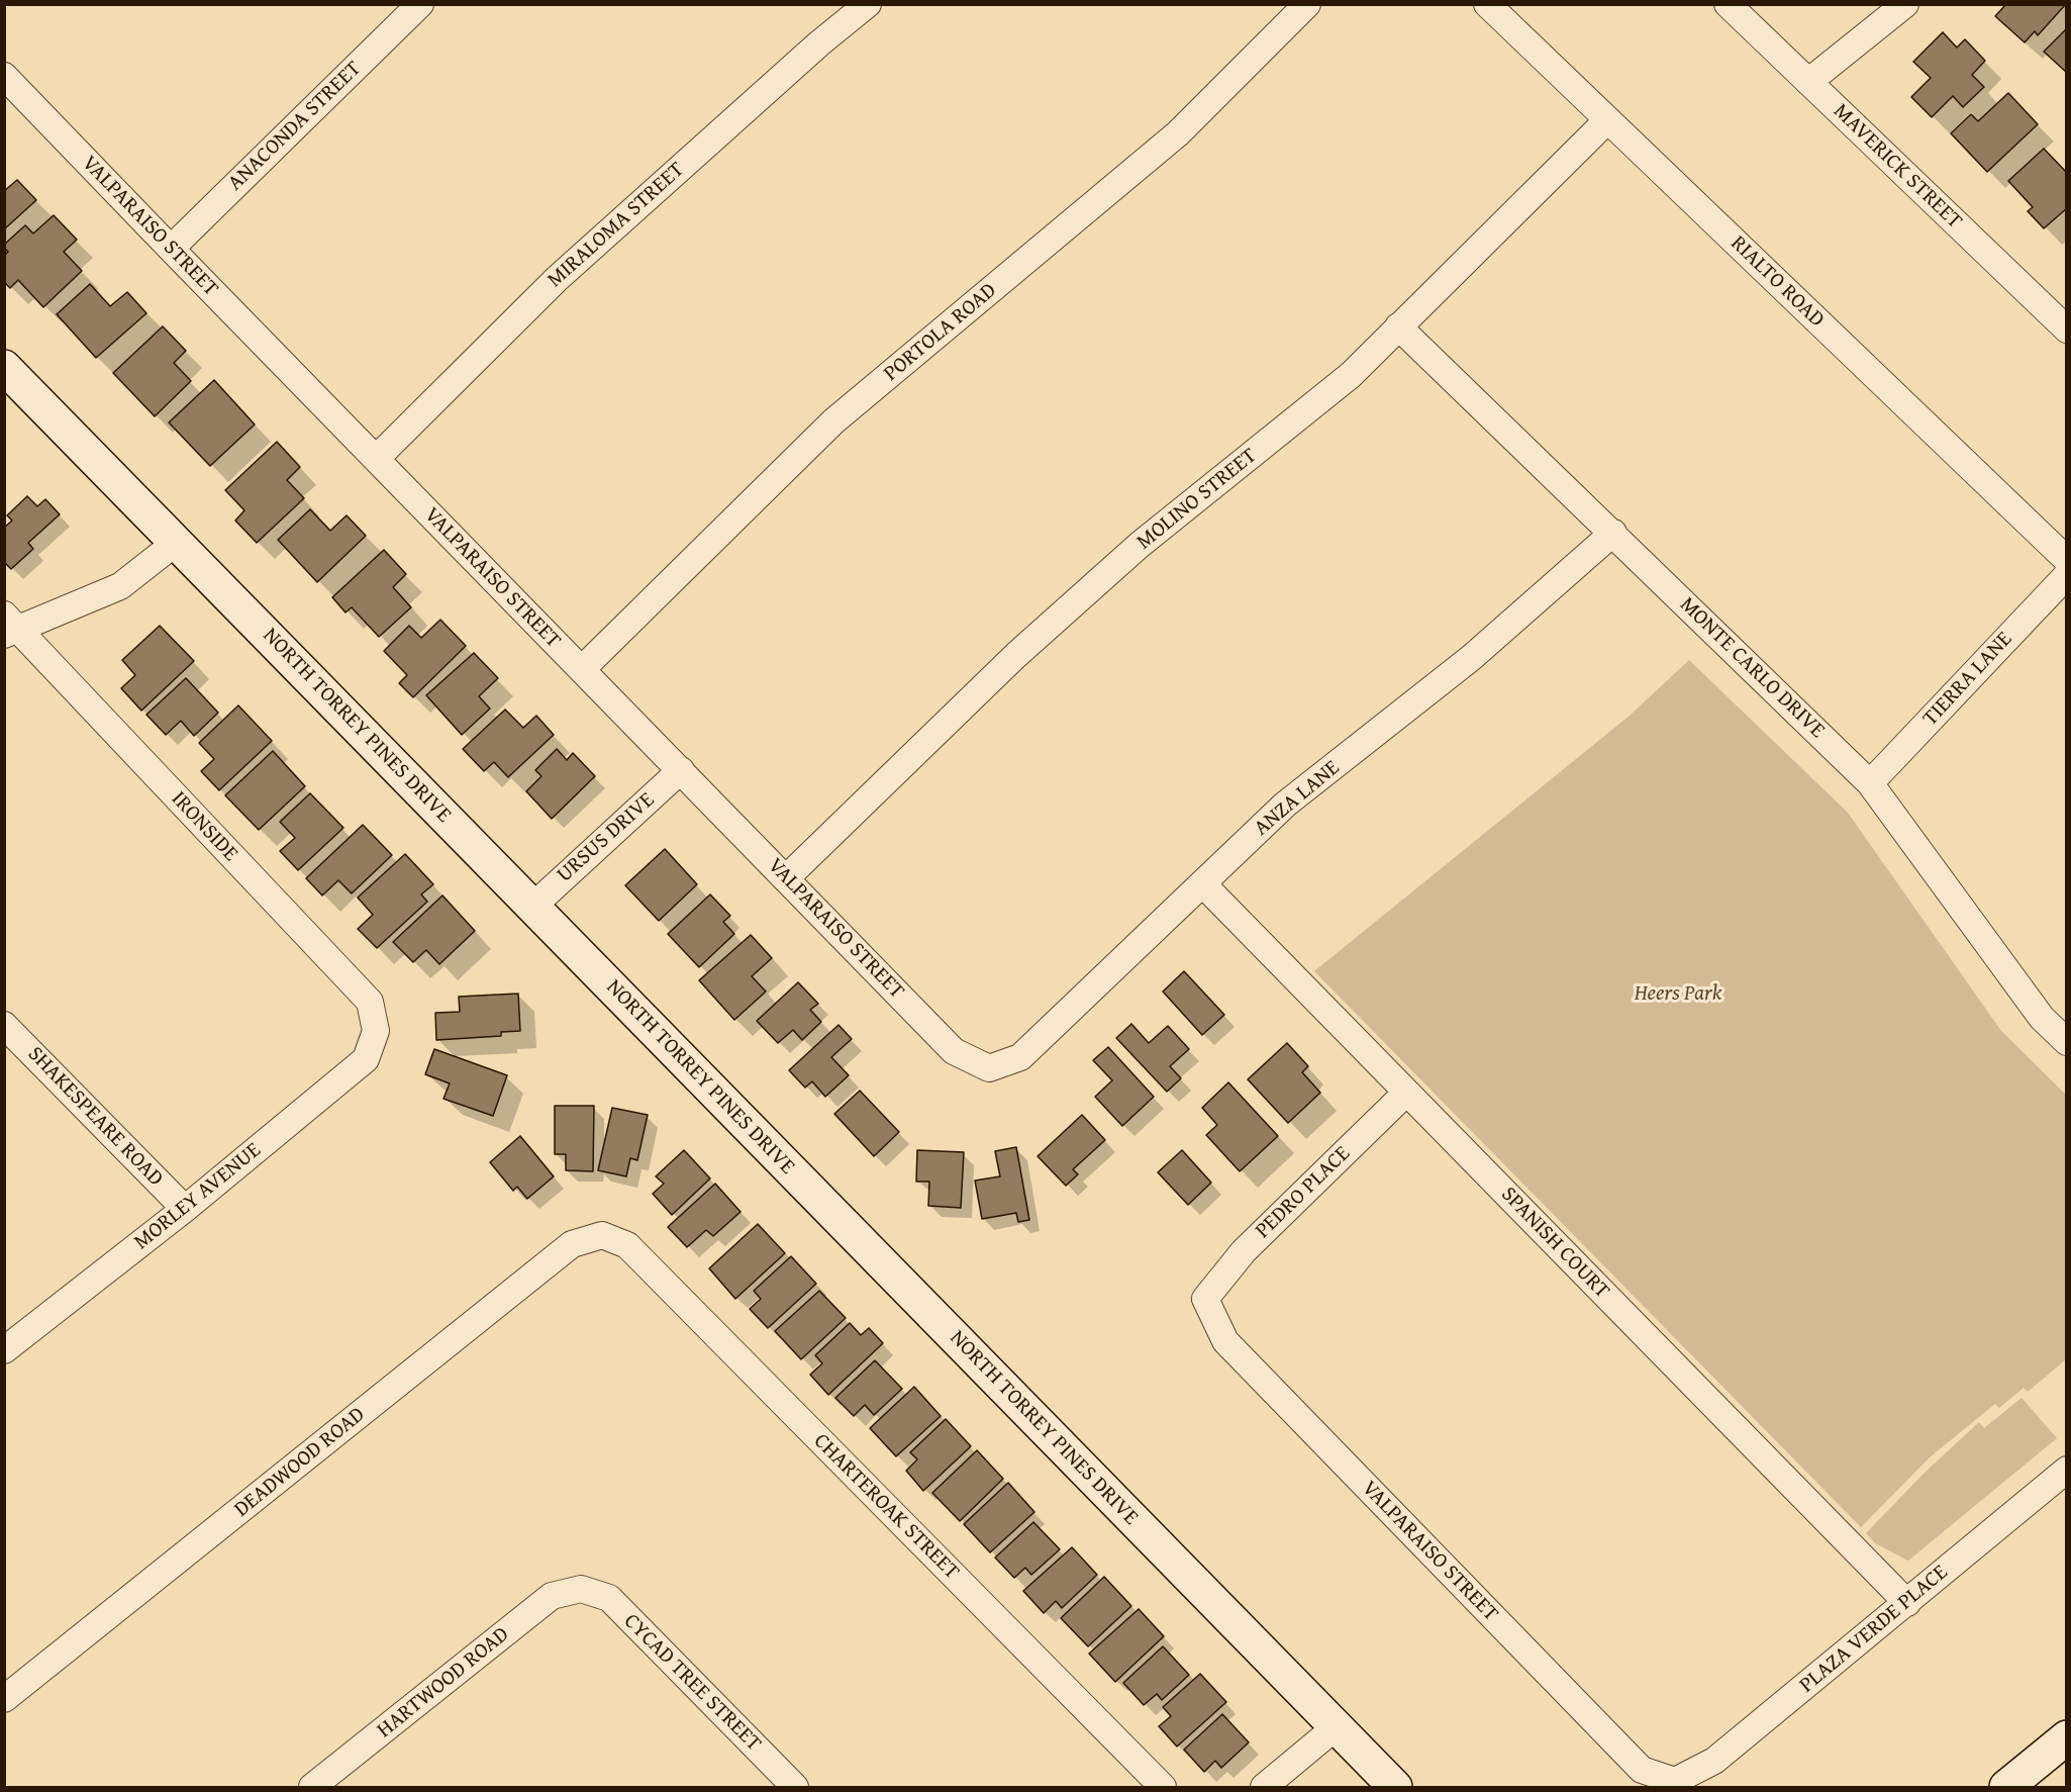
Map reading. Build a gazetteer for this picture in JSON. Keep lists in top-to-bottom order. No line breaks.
{"streets":{"main road":["NORTH TORREY PINES DRIVE"],"street":["ANACONDA STREET","MAVERICK STREET","MIRALOMA STREET","VALPARAISO STREET","RIALTO ROAD","PORTOLA ROAD","MOLINO STREET","MONTE CARLO DRIVE","TIERRA LANE","ANZA LANE","IRONSIDE","URSUS DRIVE","SHAKESPEARE ROAD","PEDRO PLACE","MORLEY AVENUE","SPANISH COURT","DEADWOOD ROAD","CHARTEROAK STREET","PLAZA VERDE PLACE","HARTWOOD ROAD","CYCAD TREE STREET"]},"crossings":[["ANACONDA STREET","VALPARAISO STREET"],["MIRALOMA STREET","VALPARAISO STREET"],["VALPARAISO STREET","PORTOLA ROAD"],["VALPARAISO STREET","MOLINO STREET"],["VALPARAISO STREET","ANZA LANE"],["VALPARAISO STREET","URSUS DRIVE"],["VALPARAISO STREET","PEDRO PLACE"],["VALPARAISO STREET","PLAZA VERDE PLACE"],["RIALTO ROAD","MOLINO STREET"],["MOLINO STREET","MONTE CARLO DRIVE"],["MONTE CARLO DRIVE","TIERRA LANE"],["MONTE CARLO DRIVE","ANZA LANE"],["NORTH TORREY PINES DRIVE","URSUS DRIVE"],["ANZA LANE","SPANISH COURT"],["IRONSIDE","MORLEY AVENUE"],["SHAKESPEARE ROAD","MORLEY AVENUE"],["PEDRO PLACE","SPANISH COURT"],["SPANISH COURT","PLAZA VERDE PLACE"],["DEADWOOD ROAD","CHARTEROAK STREET"],["HARTWOOD ROAD","CYCAD TREE STREET"]],"parks":["Heers Park"]}
